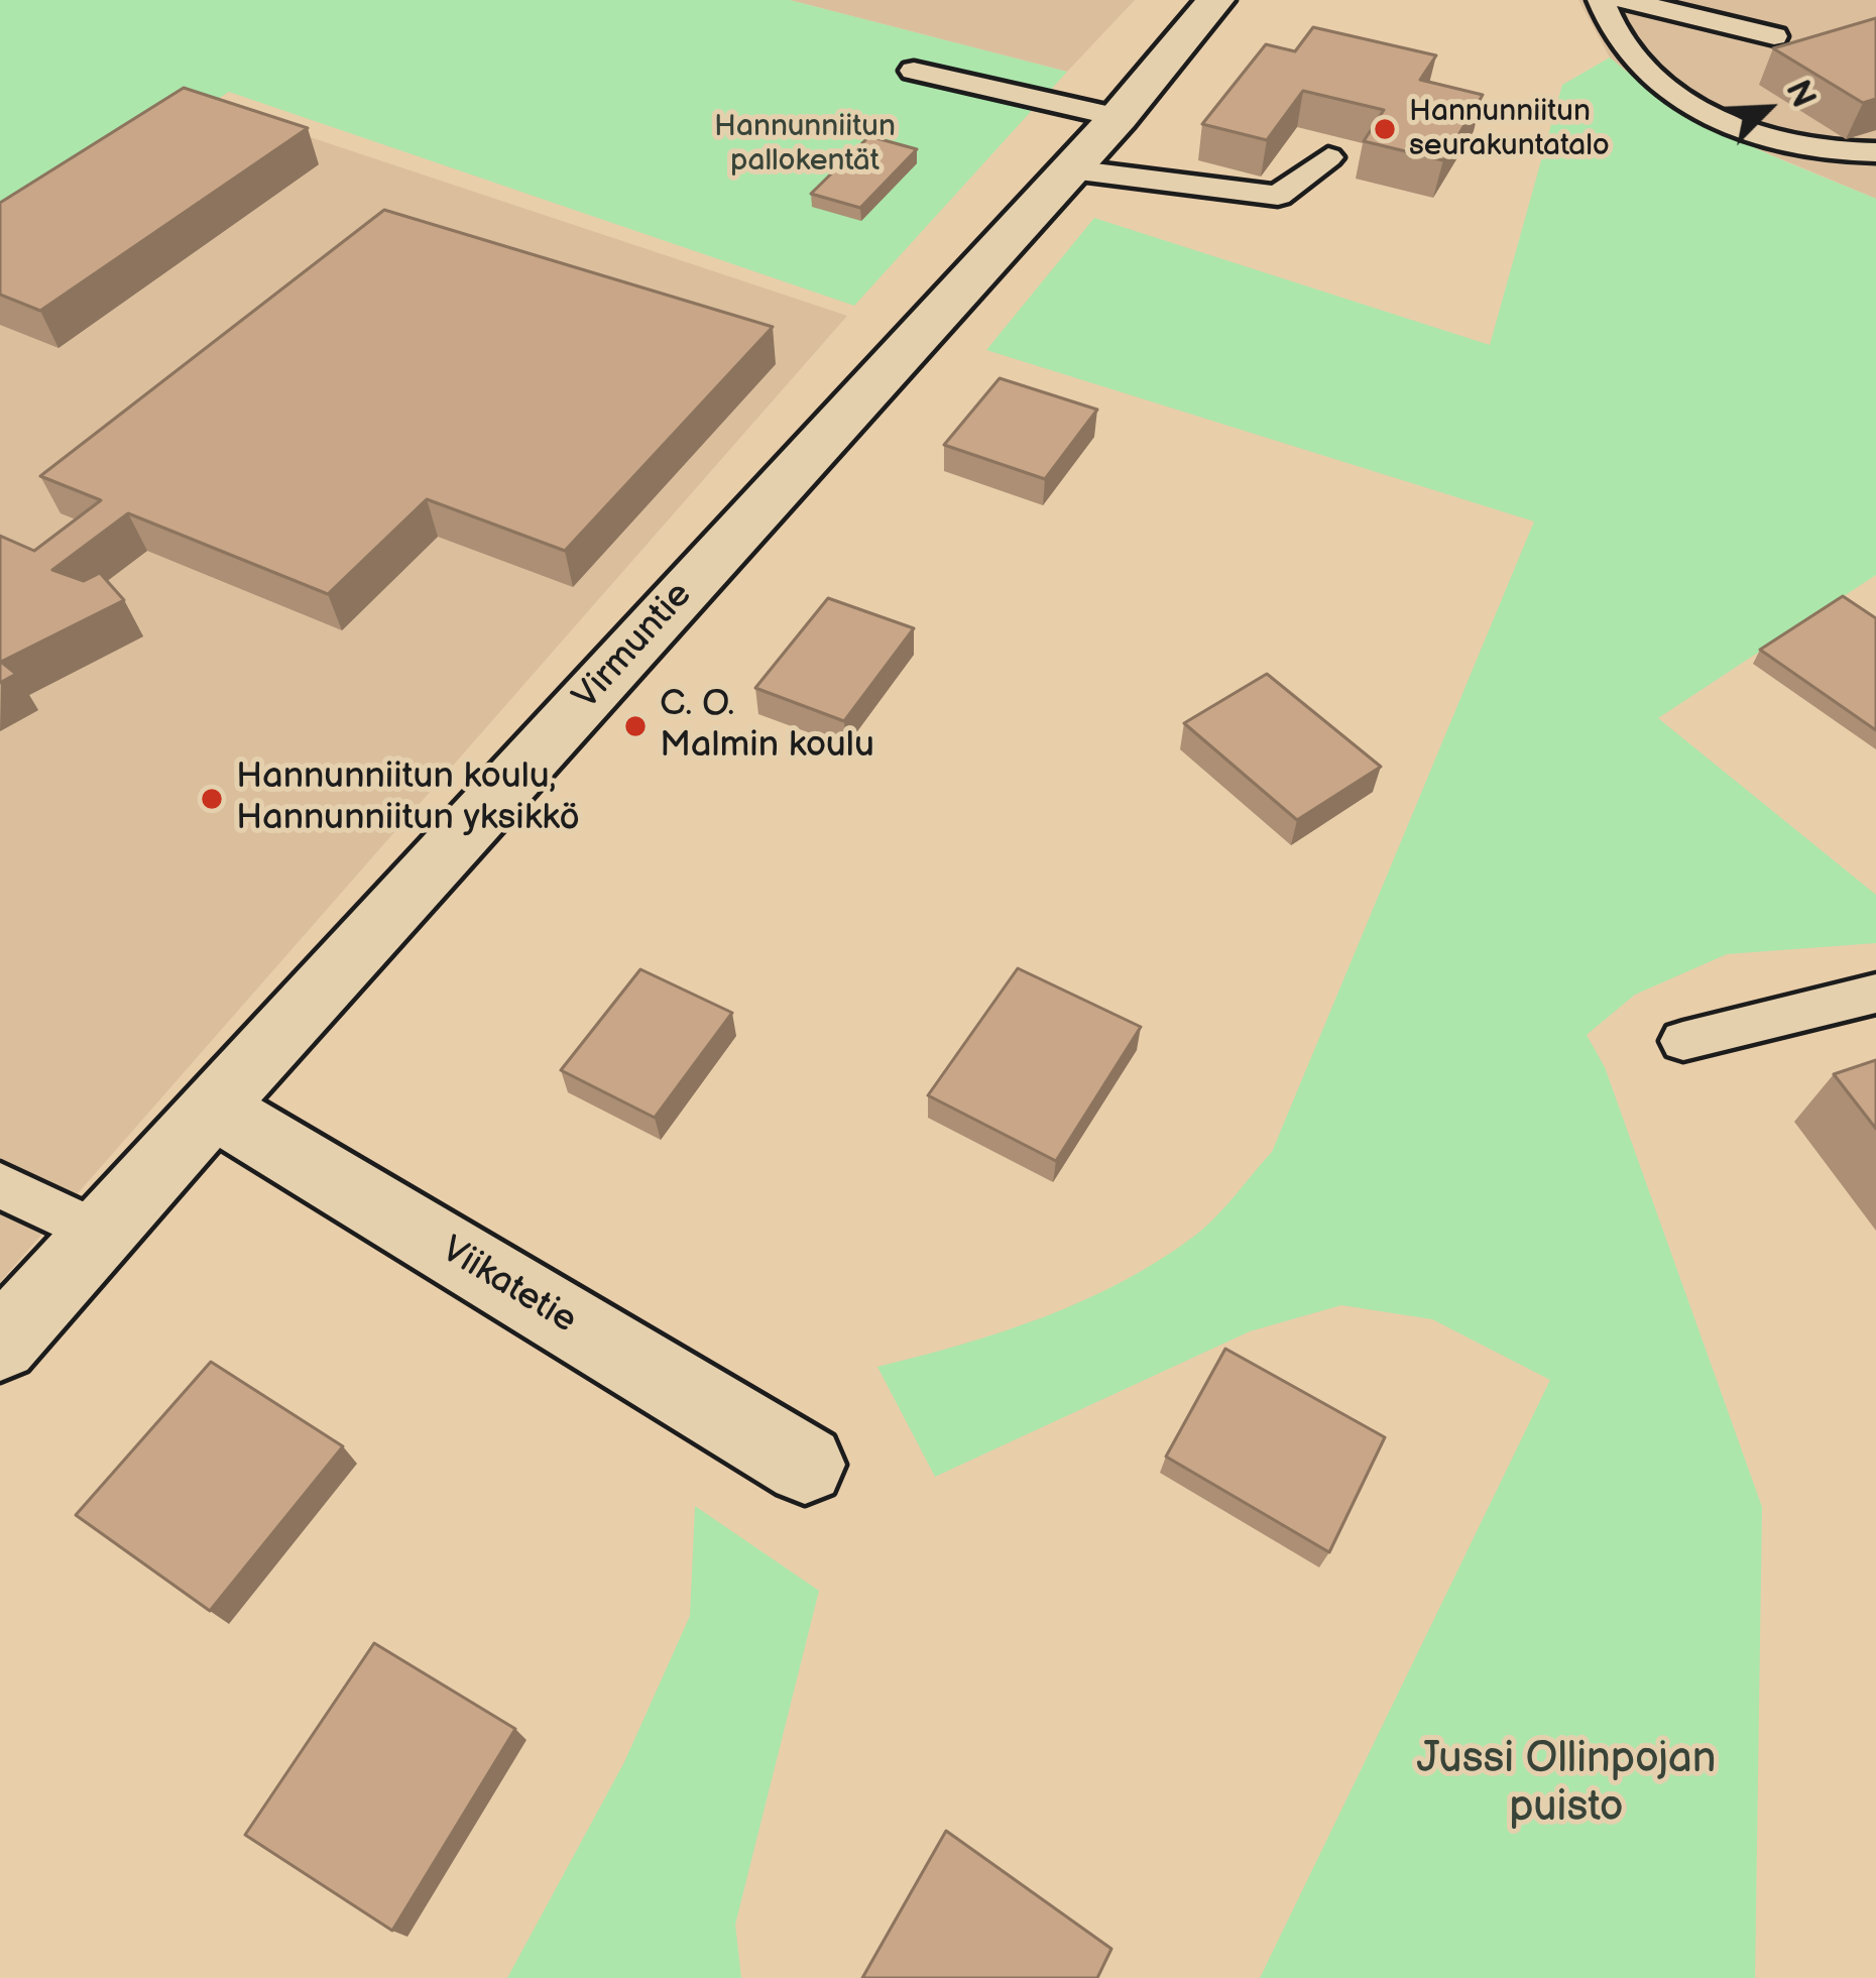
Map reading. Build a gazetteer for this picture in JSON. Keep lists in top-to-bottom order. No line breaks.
{"streets":{"street":["Virmuntie","Viikatetie"]},"crossings":[["Virmuntie","Viikatetie"]],"parks":["Hannunniitun pallokentät","Jussi Ollinpojan puisto"],"places":["Hannunniitun seurakuntatalo","C. O. Malmin koulu","Hannunniitun koulu, Hannunniitun yksikkö"],"north":"top right"}
